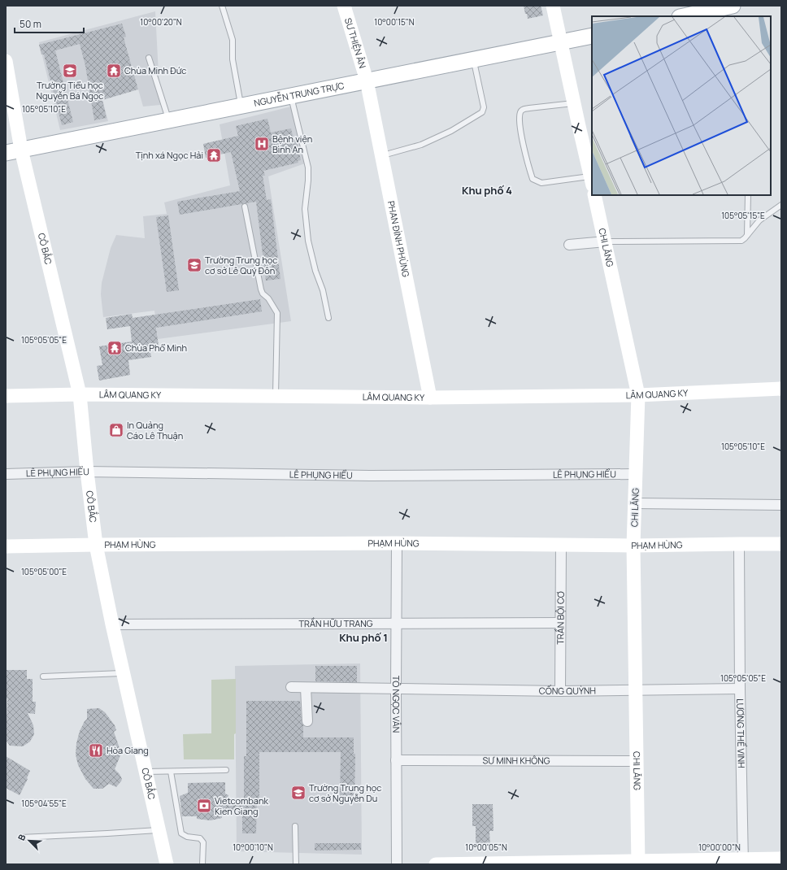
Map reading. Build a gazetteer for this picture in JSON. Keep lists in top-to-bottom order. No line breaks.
{"streets":{"main road":["NGUYỄN TRUNG TRỰC"],"street":["SƯ THIỆN ÂN","PHAN ĐÌNH PHÙNG","CHI LĂNG","CÔ BẮC","LÂM QUANG KY","LÊ PHỤNG HIỂU","PHẠM HÙNG","TRẦN BỘI CƠ","TRẦN HỮU TRANG","CỐNG QUỲNH","TÔ NGỌC VÂN","LƯƠNG THẾ VINH","SƯ MINH KHÔNG"]},"crossings":[["SƯ THIỆN ÂN","NGUYỄN TRUNG TRỰC"],["SƯ THIỆN ÂN","PHAN ĐÌNH PHÙNG"],["NGUYỄN TRUNG TRỰC","PHAN ĐÌNH PHÙNG"],["NGUYỄN TRUNG TRỰC","CÔ BẮC"],["PHAN ĐÌNH PHÙNG","LÂM QUANG KY"],["CHI LĂNG","LÂM QUANG KY"],["CHI LĂNG","LÊ PHỤNG HIỂU"],["CHI LĂNG","PHẠM HÙNG"],["CHI LĂNG","CỐNG QUỲNH"],["CHI LĂNG","SƯ MINH KHÔNG"],["CÔ BẮC","LÂM QUANG KY"],["CÔ BẮC","LÊ PHỤNG HIỂU"],["CÔ BẮC","PHẠM HÙNG"],["CÔ BẮC","TRẦN HỮU TRANG"],["PHẠM HÙNG","TRẦN BỘI CƠ"],["PHẠM HÙNG","TÔ NGỌC VÂN"],["PHẠM HÙNG","LƯƠNG THẾ VINH"],["TRẦN BỘI CƠ","TRẦN HỮU TRANG"],["TRẦN BỘI CƠ","CỐNG QUỲNH"],["TRẦN HỮU TRANG","TÔ NGỌC VÂN"],["CỐNG QUỲNH","TÔ NGỌC VÂN"],["CỐNG QUỲNH","LƯƠNG THẾ VINH"],["TÔ NGỌC VÂN","SƯ MINH KHÔNG"]],"districts":["Khu phố 4","Khu phố 1"],"places":{"school or university":["Trường Tiểu học Nguyễn Bá Ngọc","Trường Trung học cơ sở Lê Quý Đôn","Trường Trung học cơ sở Nguyễn Du"],"temple":["Chùa Minh Đức","Tịnh xá Ngọc Hải","Chùa Phổ Minh"],"hospital":["Bệnh viện Bình An"],"shop":["In Quảng Cáo Lê Thuận"],"restaurant":["Hòa Giang"],"bank":["Vietcombank Kien Giang"]},"scale_bar":"50 m","north":"top left","coordinates":["10°00'20\"N","10°00'15\"N","105°05'10\"E","105°05'15\"E","105°05'05\"E","105°05'00\"E","105°04'55\"E","10°00'10\"N","10°00'05\"N","10°00'00\"N"]}
